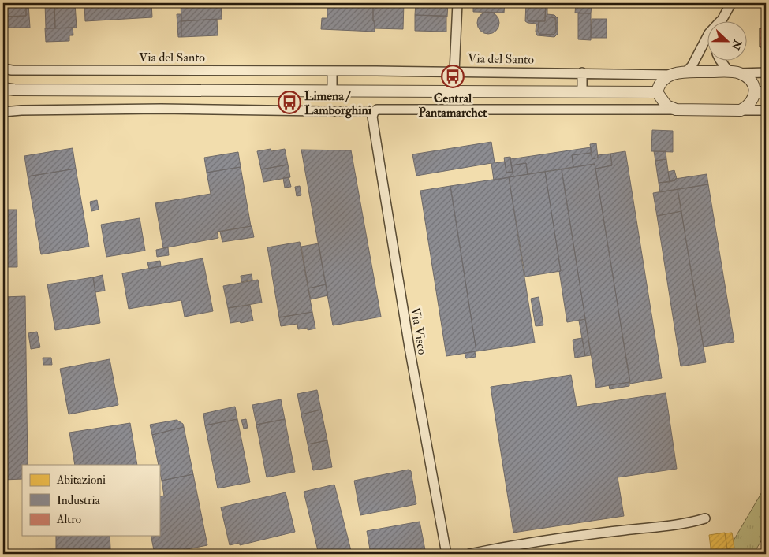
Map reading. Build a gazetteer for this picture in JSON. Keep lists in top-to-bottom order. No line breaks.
{"streets":{"street":["Via del Santo","Via Visco"]},"places":{"bus stop":["Central Pantamarchet","Limena / Lamborghini"]},"legend":["Abitazioni","Industria","Altro"],"north":"right"}
